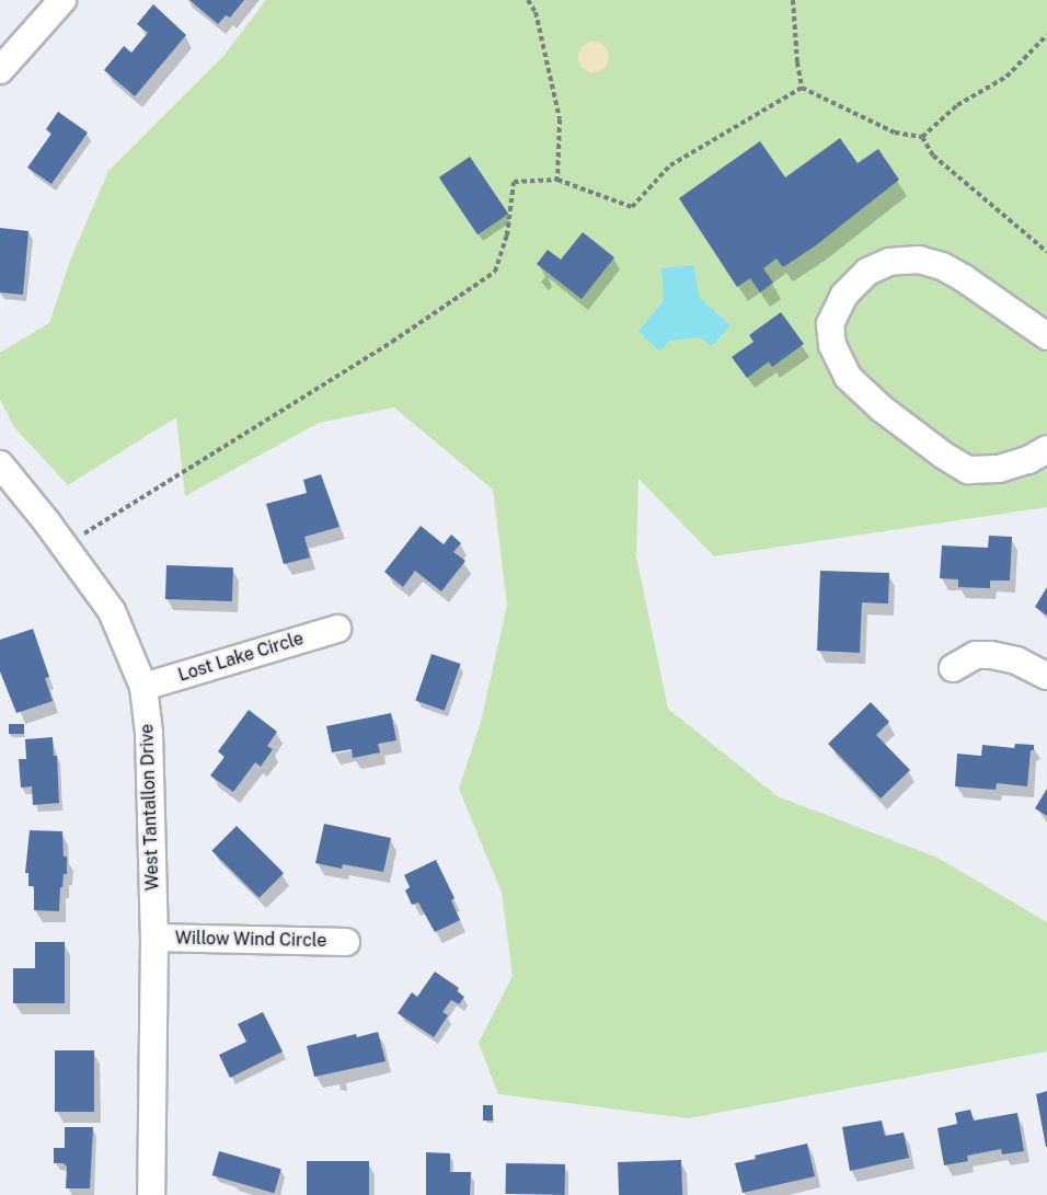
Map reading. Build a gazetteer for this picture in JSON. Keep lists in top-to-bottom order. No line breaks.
{"streets":{"street":["Lost Lake Circle","West Tantallon Drive","Willow Wind Circle"]},"crossings":[["Lost Lake Circle","West Tantallon Drive"],["West Tantallon Drive","Willow Wind Circle"]]}
